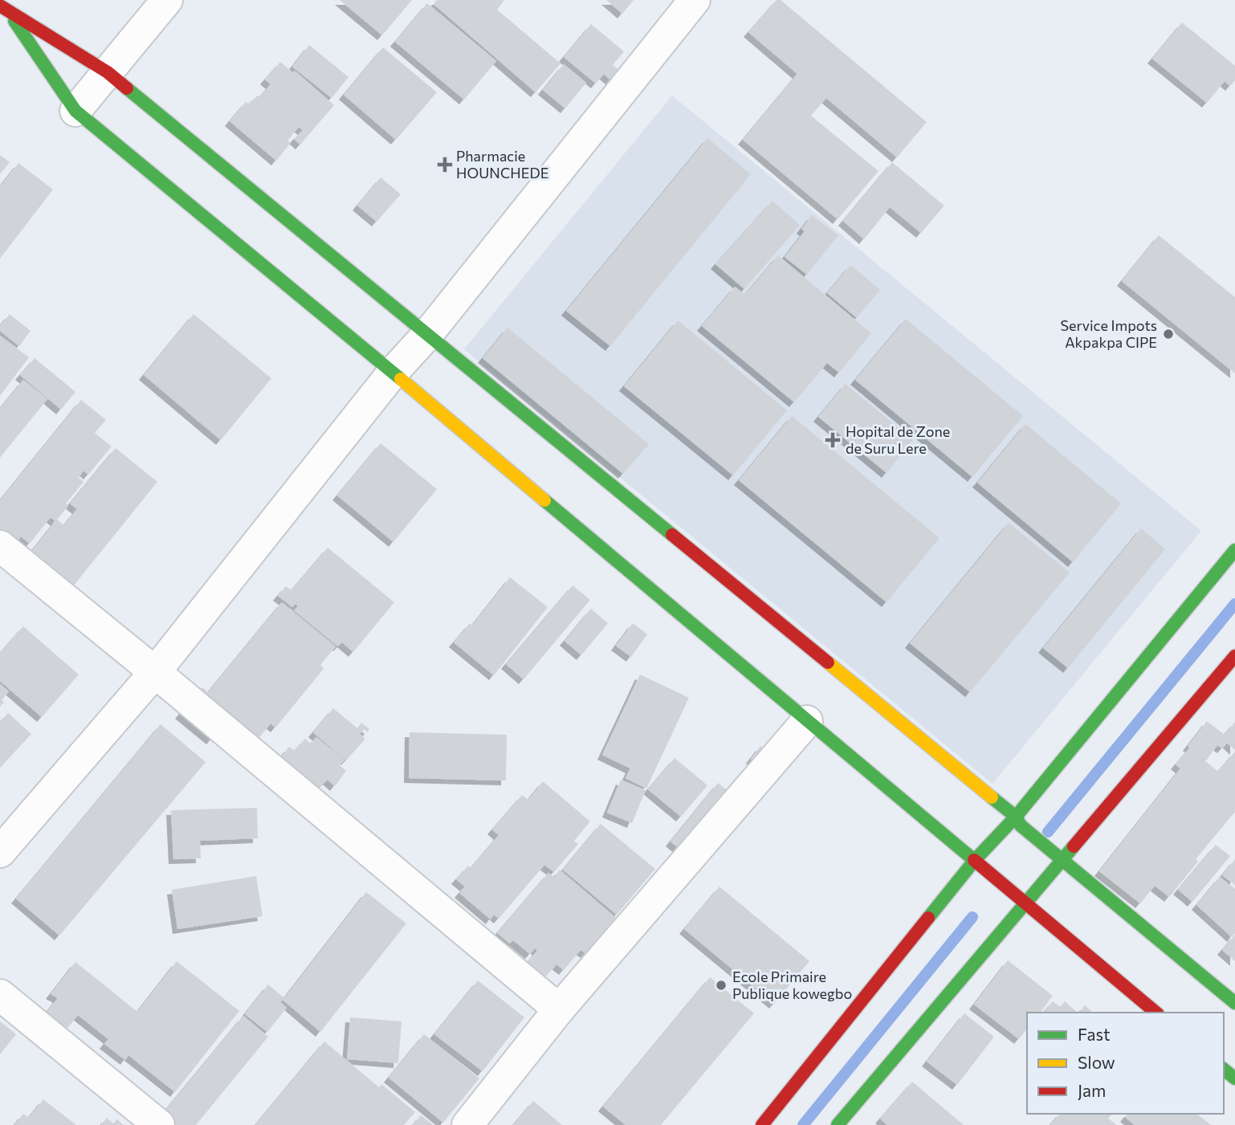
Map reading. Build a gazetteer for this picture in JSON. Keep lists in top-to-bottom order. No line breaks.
{"places":{"health":["Pharmacie HOUNCHEDE","Hopital de Zone de Suru Lere"],"other":["Service Impots Akpakpa CIPE","Ecole Primaire Publique kowegbo"]},"legend":["Fast","Slow","Jam"]}
